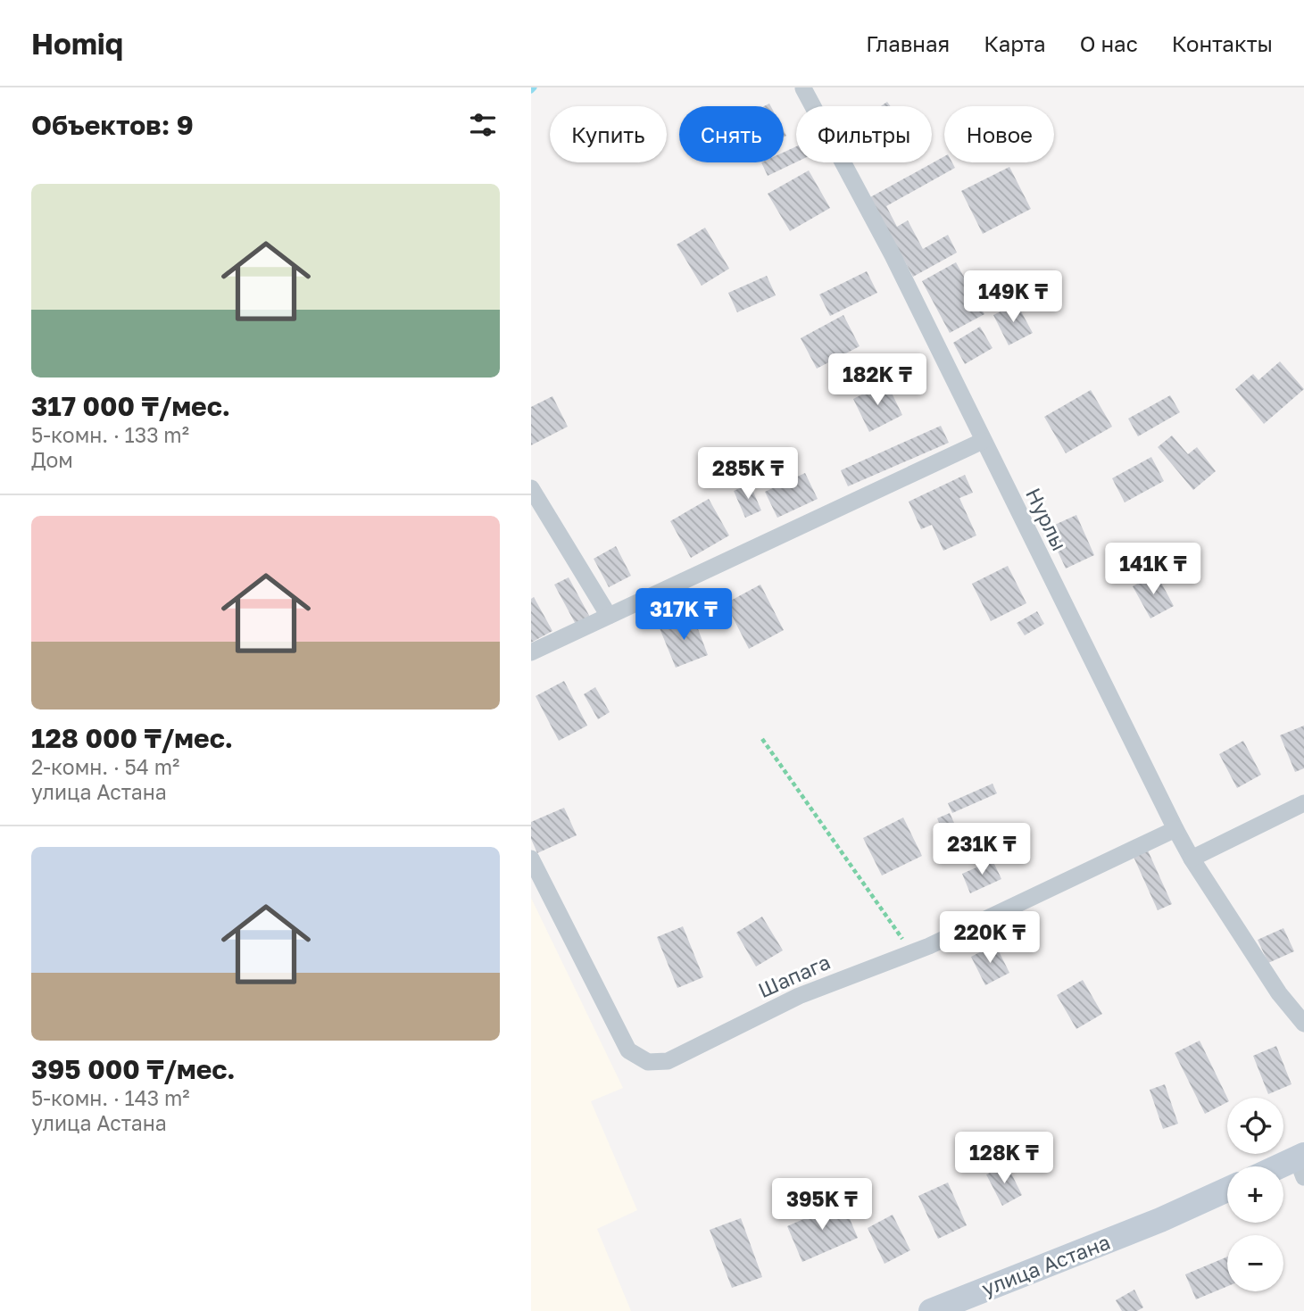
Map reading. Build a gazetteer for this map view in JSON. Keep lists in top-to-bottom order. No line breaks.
{"streets":{"main road":["улица Астана"],"street":["Нурлы","Шапага"]},"crossings":[["Нурлы","Шапага"]],"page":{"header":"Homiq","nav":["Главная","Карта","О нас","Контакты"],"heading":"Объектов: 9","chip":["Купить","Снять","Фильтры","Новое"],"list":[{"name":"317 000 ₸/мес.","note":"5-комн. · 133 m² · Дом"},{"name":"128 000 ₸/мес.","note":"2-комн. · 54 m² · улица Астана"},{"name":"395 000 ₸/мес.","note":"5-комн. · 143 m² · улица Астана"}],"price":["149K ₸","182K ₸","285K ₸","141K ₸","317K ₸","231K ₸","220K ₸","128K ₸","395K ₸"],"map_buttons":["+","−"]}}
